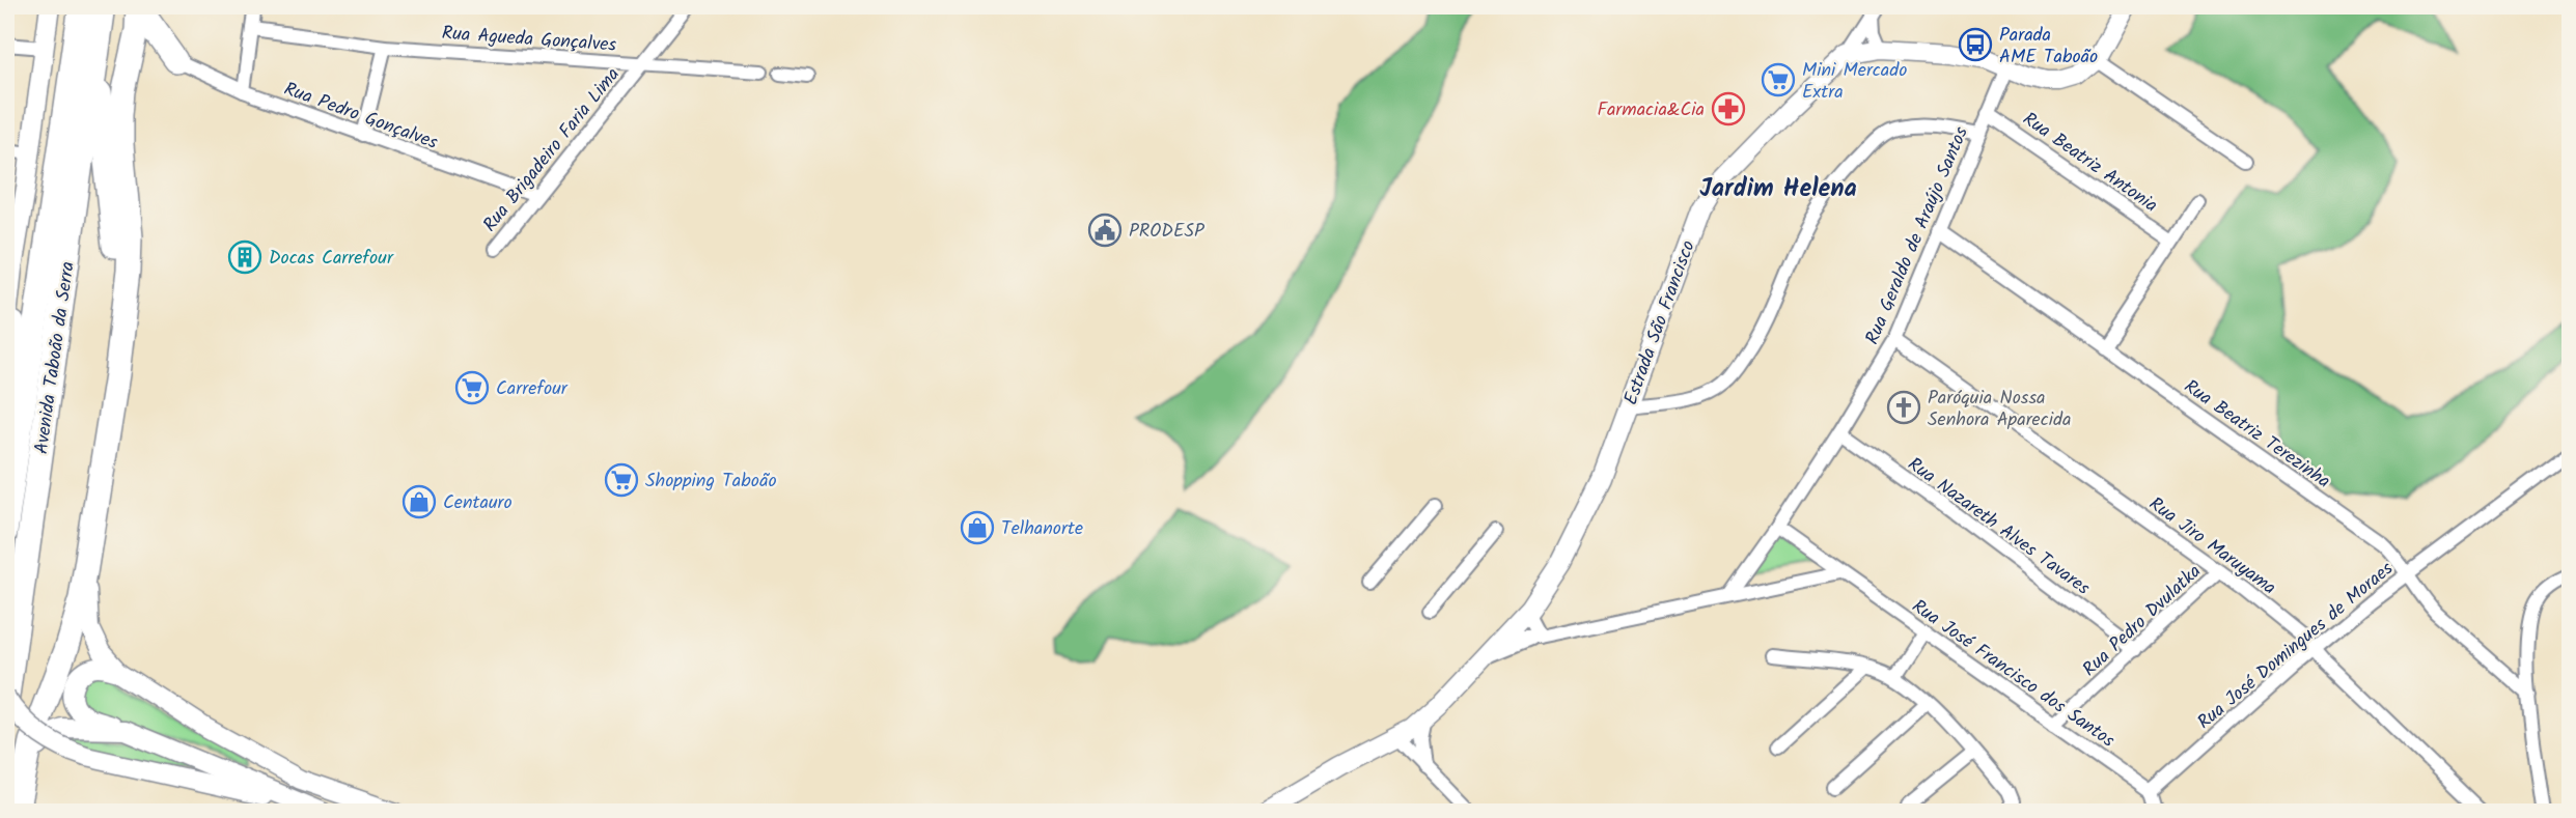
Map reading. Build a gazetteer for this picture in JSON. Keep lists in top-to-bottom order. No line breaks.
{"streets":{"highway":["Avenida Taboão da Serra"],"main road":["Estrada São Francisco"],"street":["Rua Agueda Gonçalves","Rua Pedro Gonçalves","Rua Brigadeiro Faria Lima","Rua Beatriz Antonia","Rua Geraldo de Araújo Santos","Rua Beatriz Terezinha","Rua Nazareth Alves Tavares","Rua Jiro Maruyama","Rua Pedro Dvulatka","Rua José Domingues de Moraes","Rua José Francisco dos Santos"]},"crossings":[["Rua Agueda Gonçalves","Rua Brigadeiro Faria Lima"],["Rua Pedro Gonçalves","Rua Brigadeiro Faria Lima"],["Rua Beatriz Antonia","Rua Geraldo de Araújo Santos"],["Rua Geraldo de Araújo Santos","Rua Beatriz Terezinha"],["Rua Geraldo de Araújo Santos","Rua Nazareth Alves Tavares"],["Rua Geraldo de Araújo Santos","Rua Jiro Maruyama"],["Rua Geraldo de Araújo Santos","Rua José Francisco dos Santos"],["Rua Beatriz Terezinha","Rua José Domingues de Moraes"],["Rua Nazareth Alves Tavares","Rua Pedro Dvulatka"],["Rua Jiro Maruyama","Rua Pedro Dvulatka"],["Rua Jiro Maruyama","Rua José Domingues de Moraes"],["Rua Pedro Dvulatka","Rua José Francisco dos Santos"],["Rua José Domingues de Moraes","Rua José Francisco dos Santos"]],"districts":["Jardim Helena"],"places":{"bus stop":["Parada AME Taboão"],"supermarket":["Mini Mercado Extra","Carrefour","Shopping Taboão"],"pharmacy":["Farmacia&Cia"],"public building":["PRODESP"],"building":["Docas Carrefour"],"church":["Paróquia Nossa Senhora Aparecida"],"shop":["Centauro","Telhanorte"]}}
